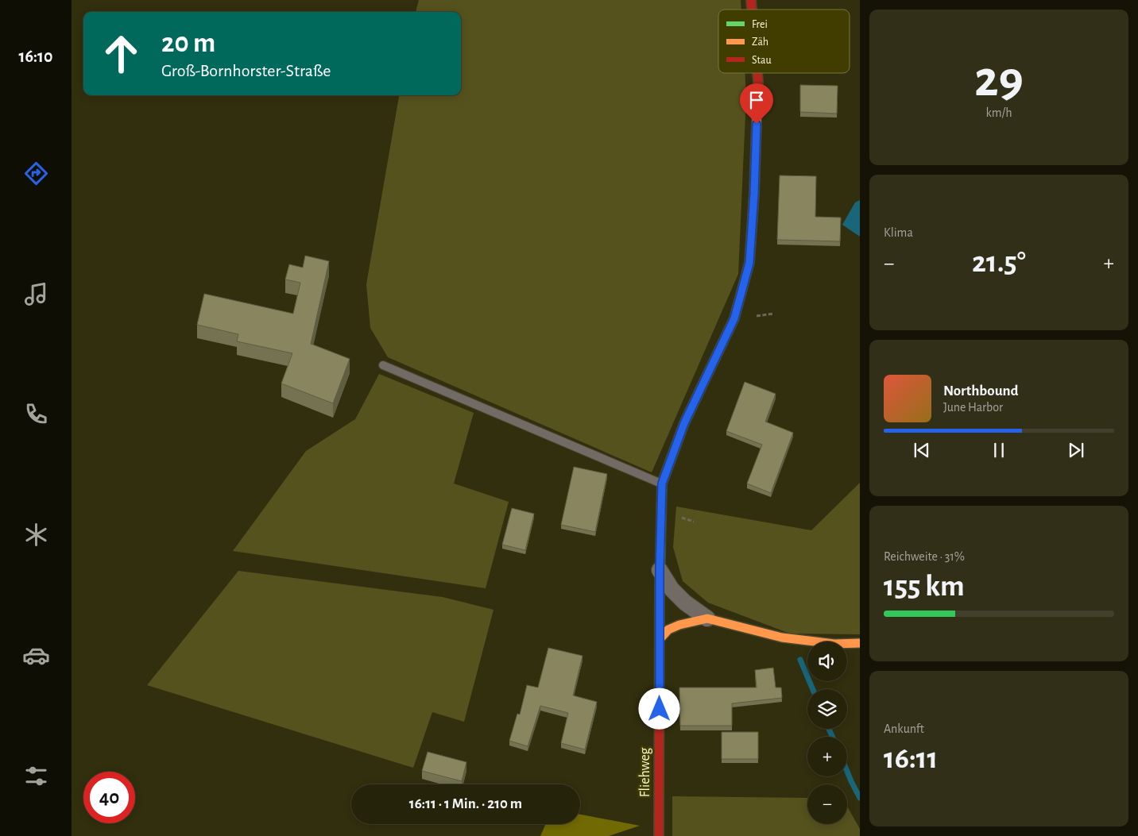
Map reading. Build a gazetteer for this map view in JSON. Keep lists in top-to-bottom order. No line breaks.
{"streets":{"street":["Fliehweg"]},"legend":["Frei","Zäh","Stau"],"page":{"tabs":"16:10","tile":[["29","km/h"],"Klima",["Reichweite · 31%","155 km"],["Ankunft","16:11"]],"turn":["20 m","Groß-Bornhorster-Straße"],"heat":["−","21.5°","+"],"song":["Northbound","June Harbor"],"map_buttons":["+","−"],"limit":"40","trip":"16:11 · 1 Min. · 210 m"}}
